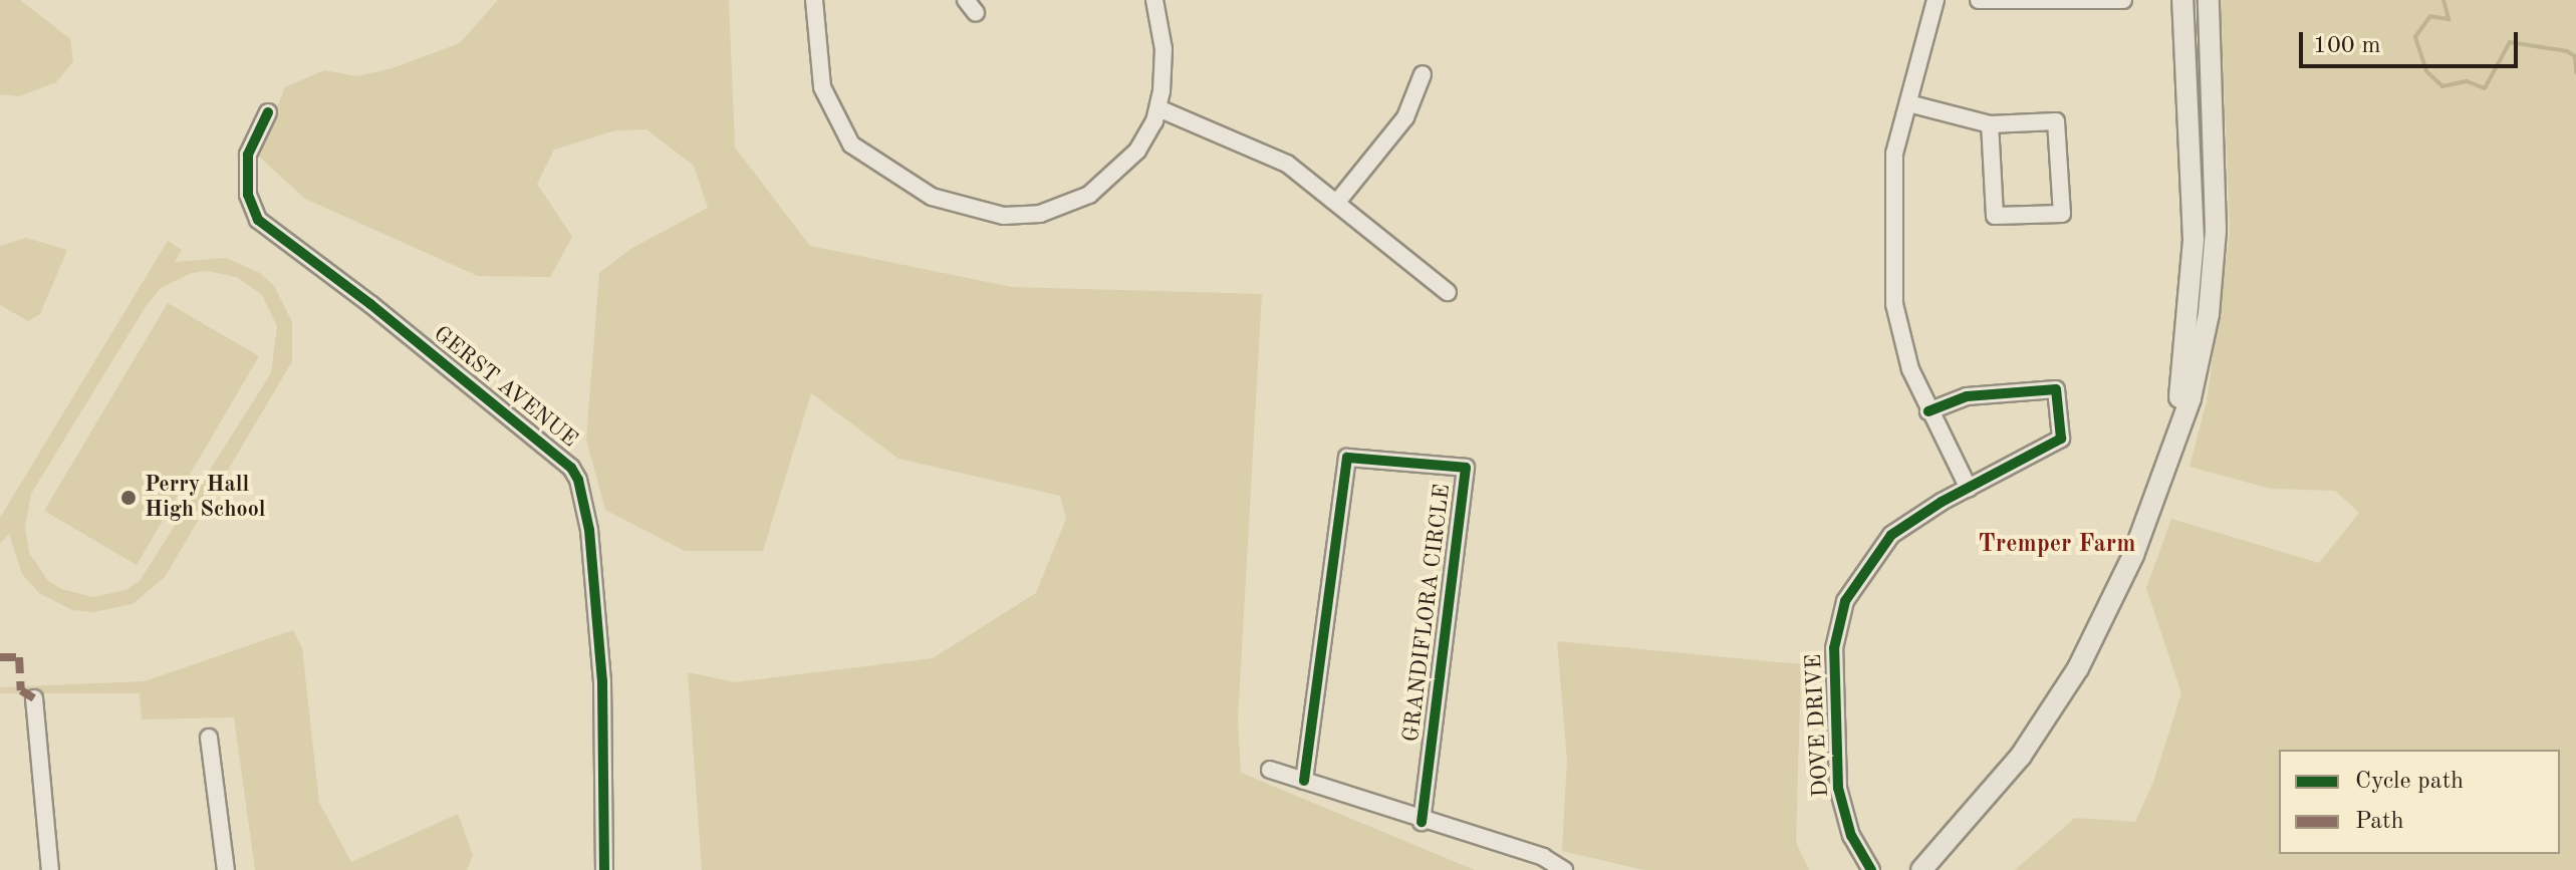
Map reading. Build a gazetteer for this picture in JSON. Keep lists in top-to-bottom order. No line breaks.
{"streets":{"street":["GERST AVENUE","GRANDIFLORA CIRCLE","DOVE DRIVE"]},"districts":["Tremper Farm"],"places":["Perry Hall High School"],"legend":["Cycle path","Path"],"scale_bar":"100 m"}
